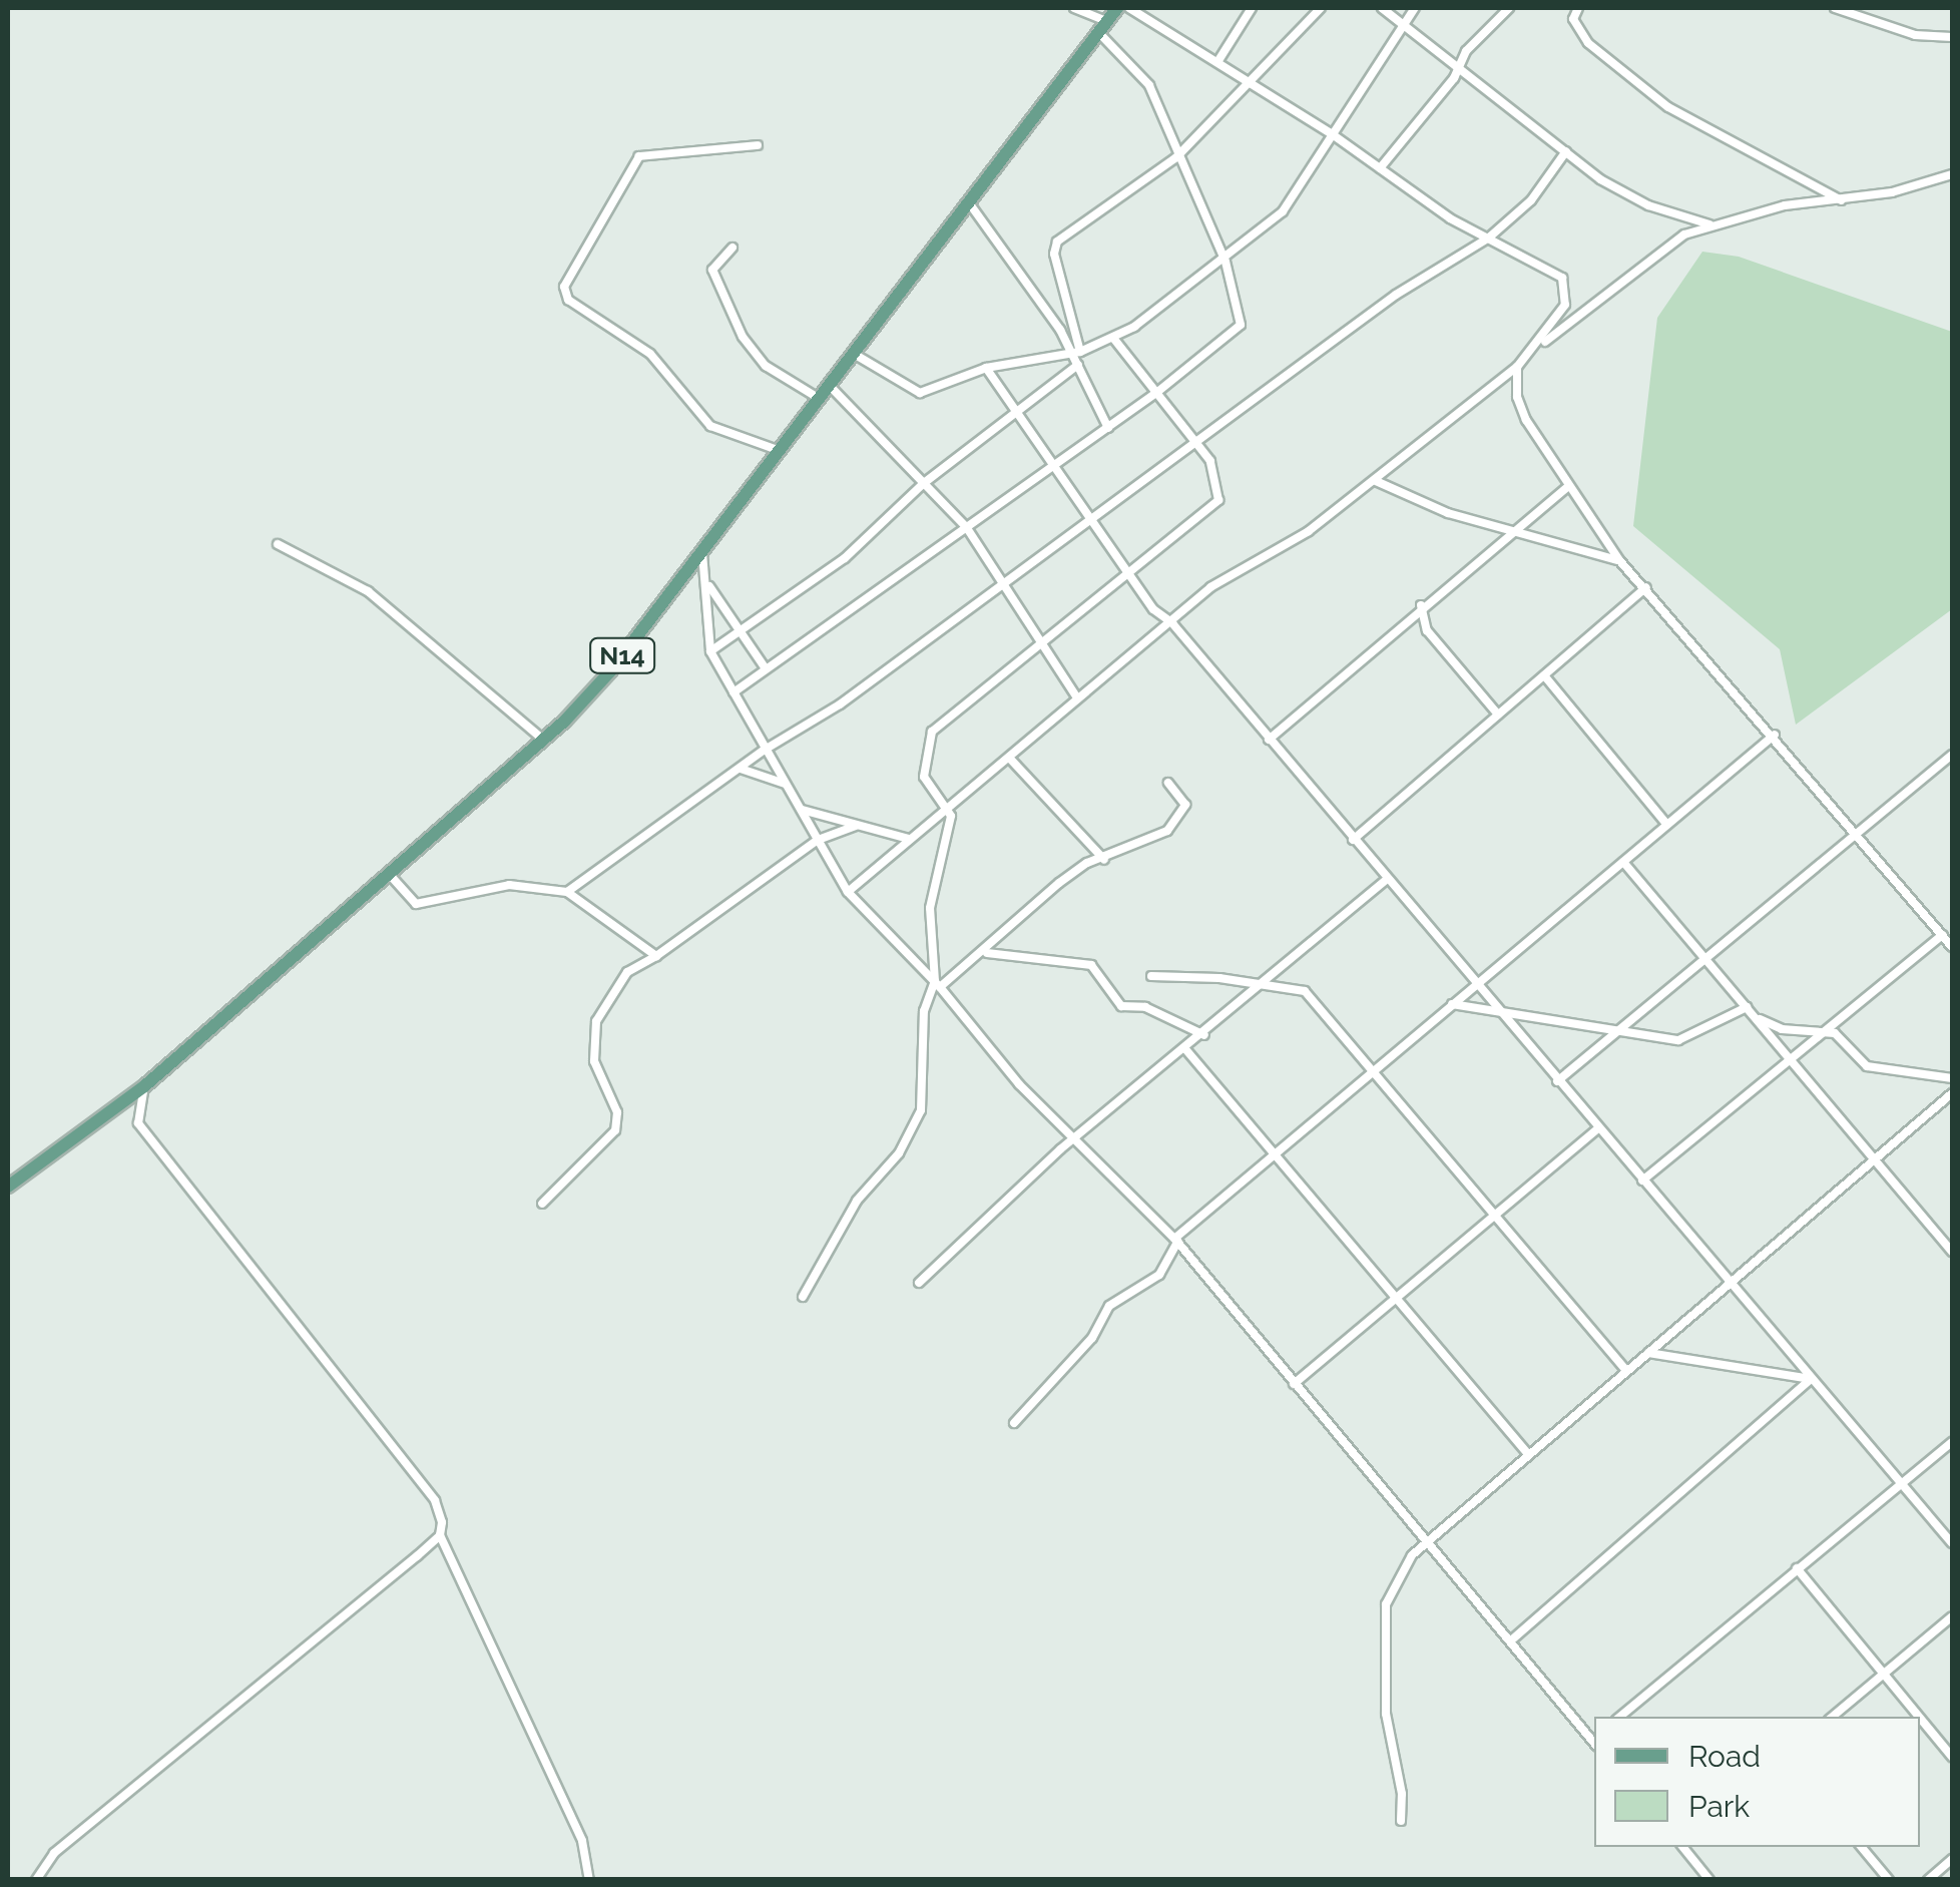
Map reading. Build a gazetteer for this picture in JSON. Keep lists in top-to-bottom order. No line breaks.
{"streets":{"main road":["N14"]},"legend":["Road","Park"]}
